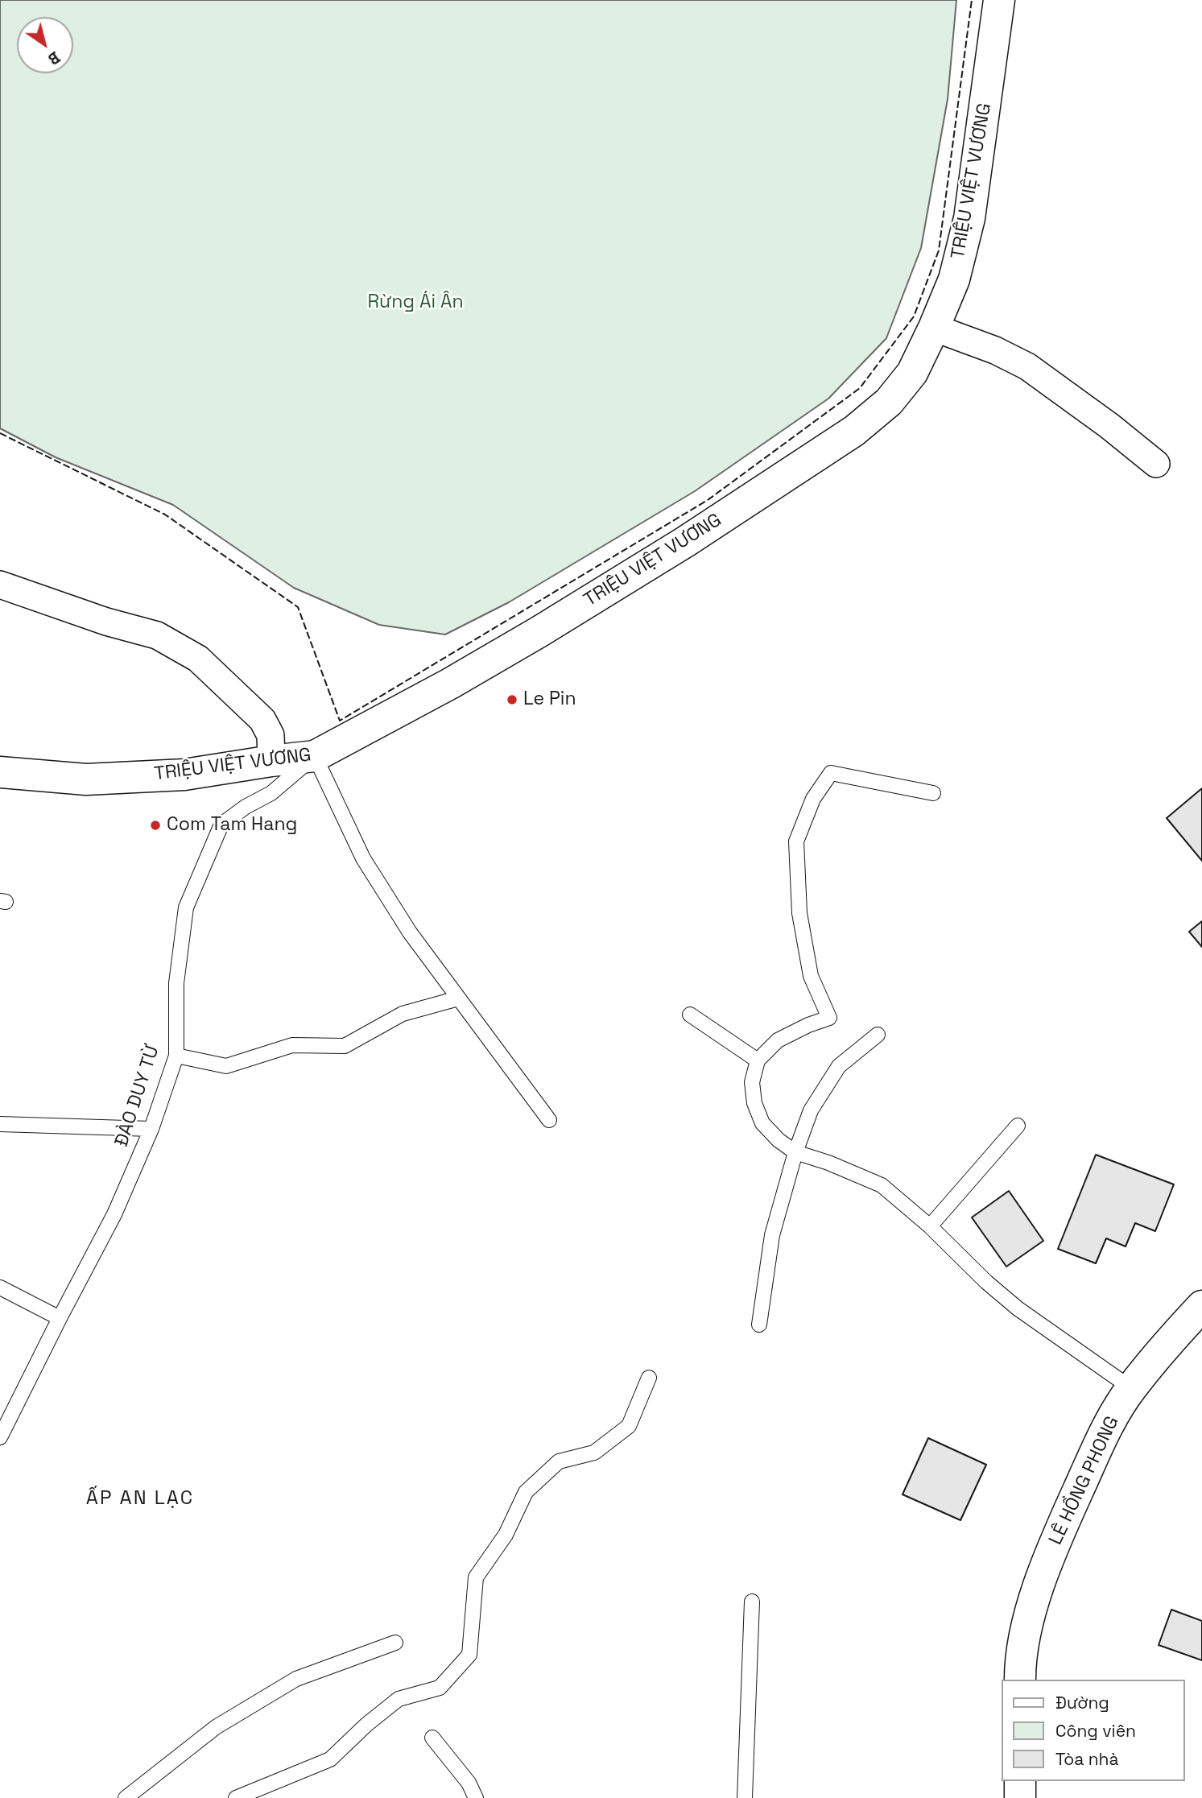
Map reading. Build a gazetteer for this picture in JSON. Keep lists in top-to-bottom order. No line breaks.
{"streets":{"street":["TRIỆU VIỆT VƯƠNG","LÊ HỒNG PHONG"],"lane":["ĐÀO DUY TỪ"]},"crossings":[["TRIỆU VIỆT VƯƠNG","ĐÀO DUY TỪ"]],"districts":["ẤP AN LẠC"],"parks":["Rừng Ái Ân"],"places":["Le Pin","Com Tam Hang"],"legend":["Đường","Công viên","Tòa nhà"],"north":"bottom right"}
